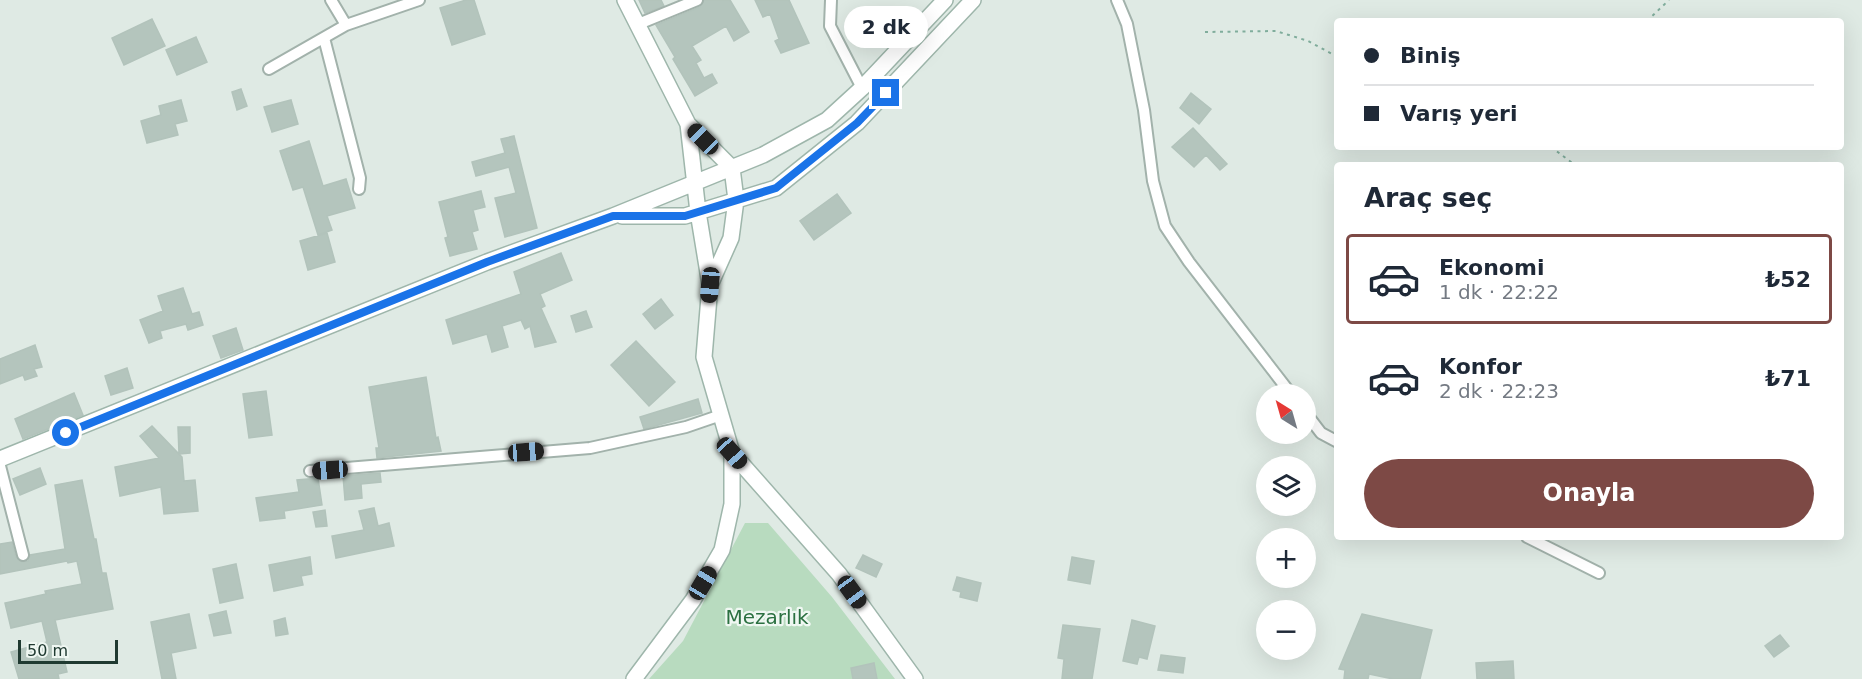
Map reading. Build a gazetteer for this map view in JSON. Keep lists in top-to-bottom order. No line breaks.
{"parks":["Mezarlık"],"scale_bar":"50 m","north":"top left","page":{"bubble":"2 dk","banner":["Biniş","Varış yeri"],"heading":"Araç seç","list":[{"name":"Ekonomi","note":"1 dk · 22:22","value":"₺52"},{"name":"Konfor","note":"2 dk · 22:23","value":"₺71"}],"map_buttons":["+","−"],"buttons":"Onayla","scale":"50 m"}}
